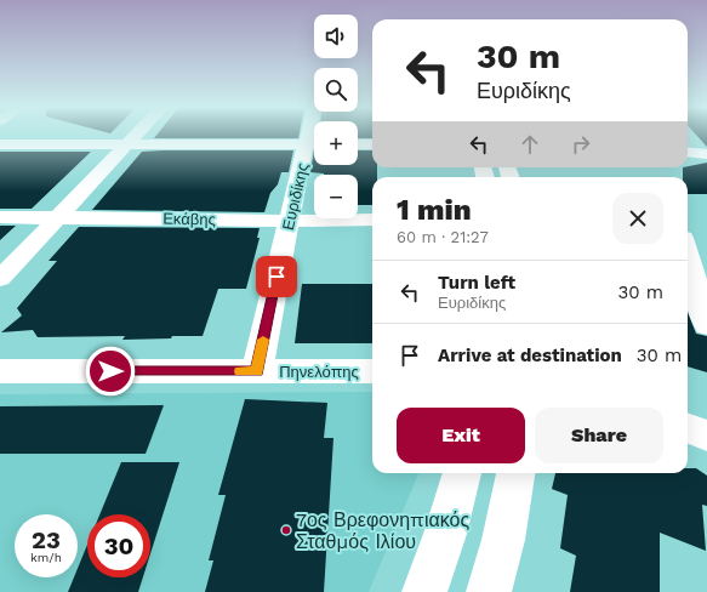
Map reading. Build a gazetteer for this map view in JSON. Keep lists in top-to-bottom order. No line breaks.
{"streets":{"street":["Ευριδίκης","Εκάβης","Πηνελόπης"]},"crossings":[["Ευριδίκης","Εκάβης"],["Ευριδίκης","Πηνελόπης"]],"places":["7ος Βρεφονηπιακός Σταθμός Ιλίου"],"page":{"map_buttons":["+","−"],"turn":["30 m","Ευριδίκης"],"heading":["1 min","60 m · 21:27"],"list":[{"name":"Turn left","note":"Ευριδίκης","value":"30 m"},{"name":"Arrive at destination","value":"30 m"}],"buttons":["Exit","Share"],"speed":"23 km/h","limit":"30"}}
